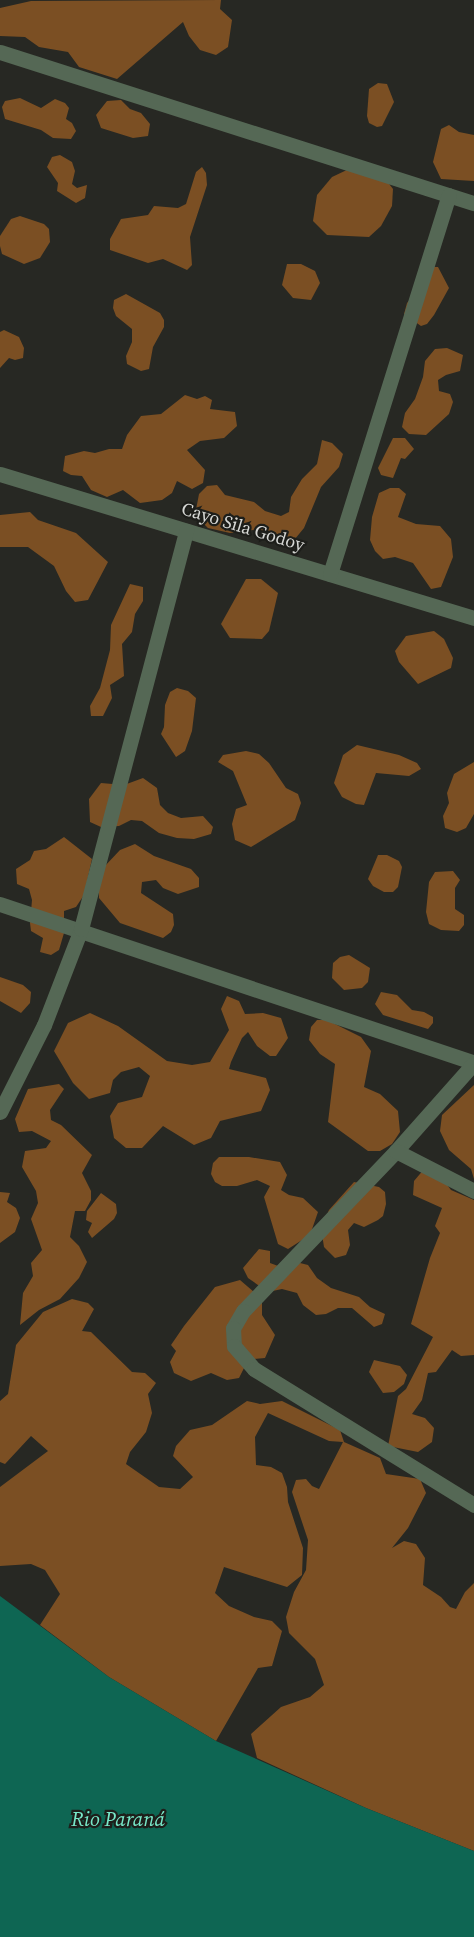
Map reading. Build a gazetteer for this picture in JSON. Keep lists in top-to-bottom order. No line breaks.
{"streets":{"street":["Cayo Sila Godoy"]},"water":["Rio Paraná"]}
